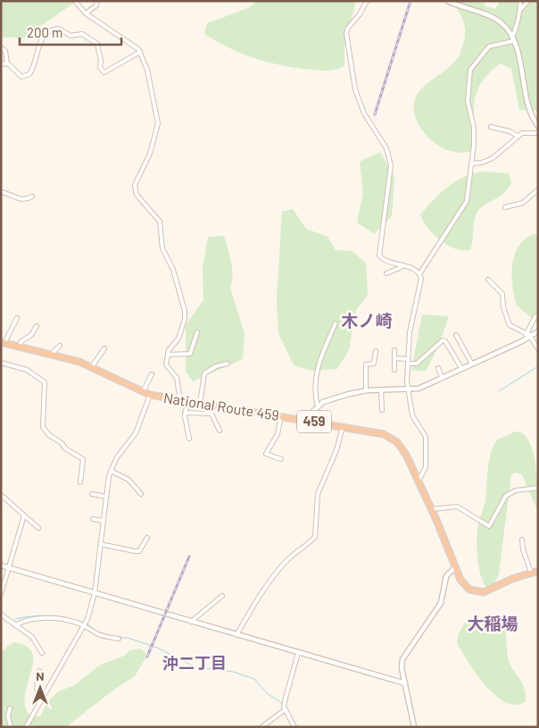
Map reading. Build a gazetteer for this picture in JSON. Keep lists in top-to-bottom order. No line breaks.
{"streets":{"highway":["National Route 459","459"]},"districts":["木ノ崎","大稲場","沖二丁目"],"scale_bar":"200 m","north":"top"}
